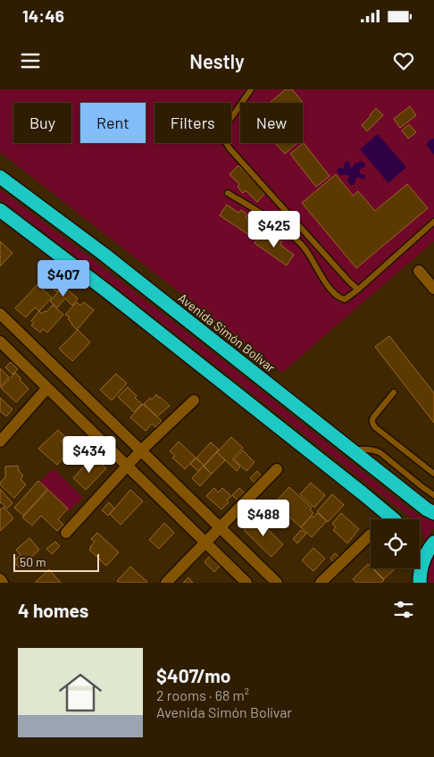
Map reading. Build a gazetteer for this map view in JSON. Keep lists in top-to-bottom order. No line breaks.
{"streets":{"highway":["Avenida Simón Bolívar"]},"scale_bar":"50 m","page":{"status":"14:46","header":"Nestly","chip":["Buy","Rent","Filters","New"],"price":["$425","$407","$434","$488"],"scale":"50 m","heading":"4 homes","list":[{"name":"$407/mo","note":"2 rooms · 68 m² · Avenida Simón Bolívar"}]}}
